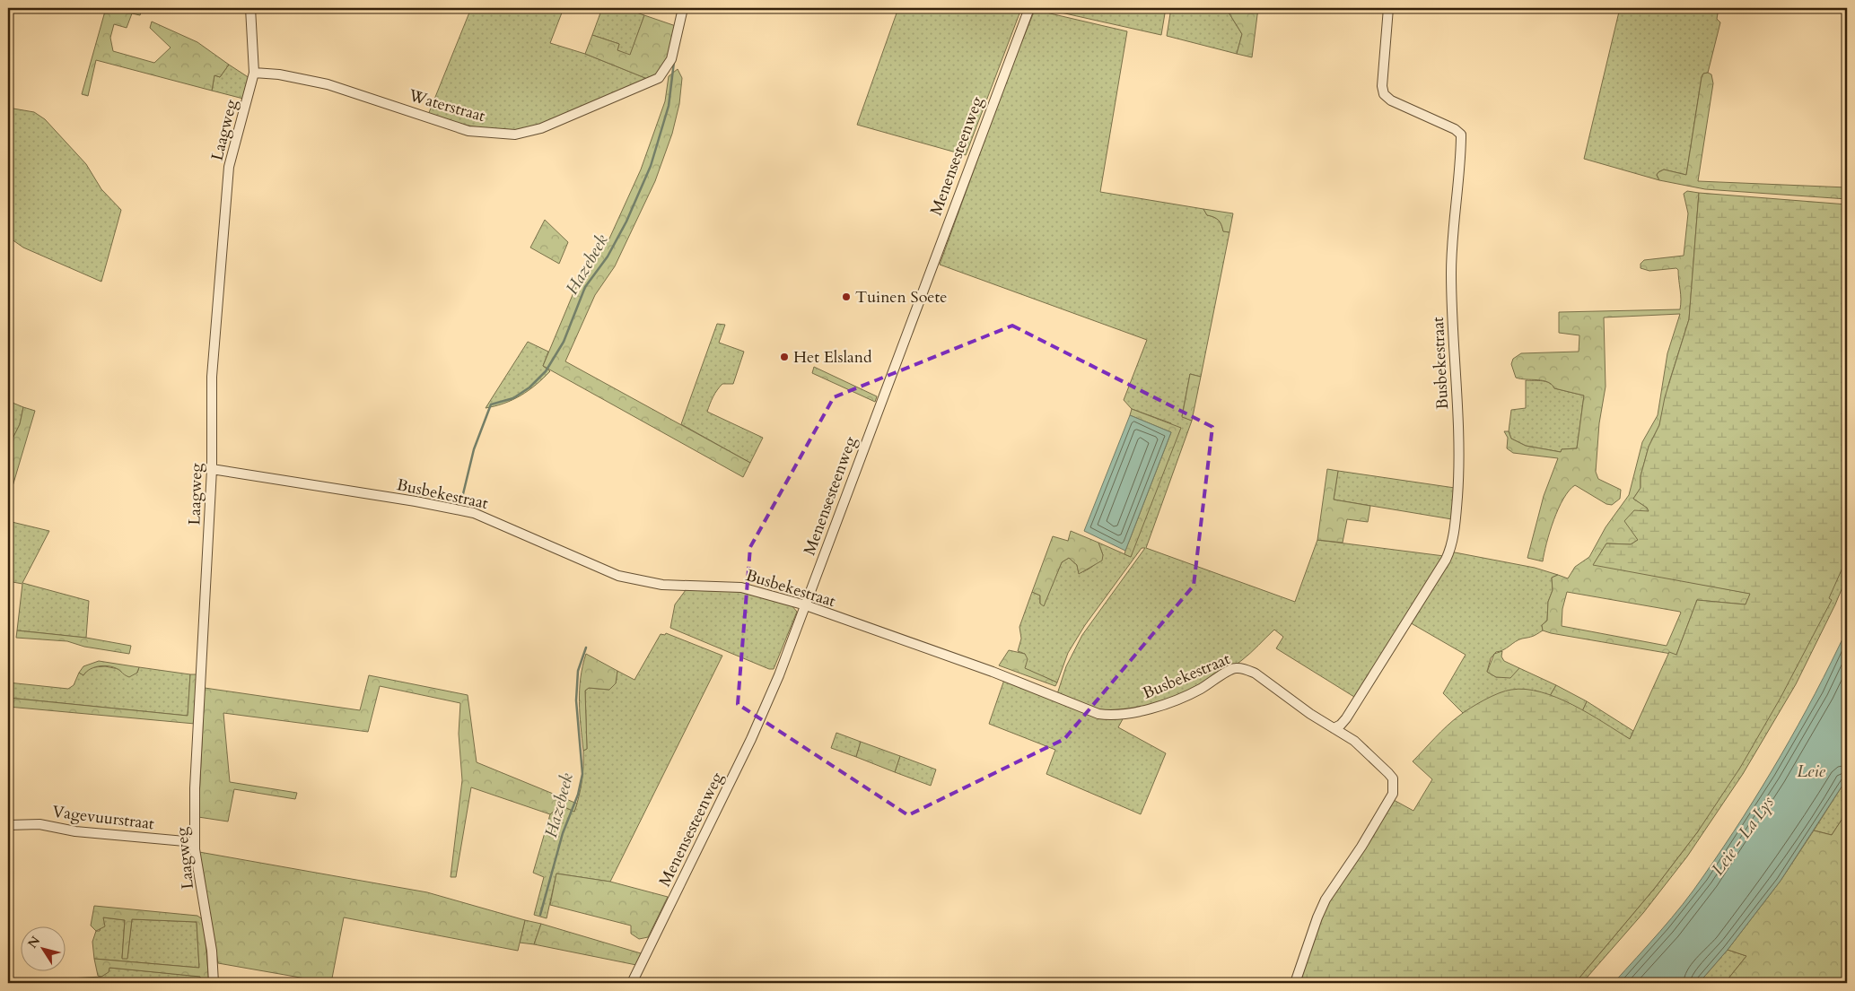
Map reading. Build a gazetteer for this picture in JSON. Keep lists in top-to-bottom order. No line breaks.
{"streets":{"street":["Waterstraat","Laagweg","Menensesteenweg","Busbekestraat","Vagevuurstraat"]},"crossings":[["Waterstraat","Laagweg"],["Laagweg","Busbekestraat"],["Laagweg","Vagevuurstraat"],["Menensesteenweg","Busbekestraat"]],"water":["Hazebeek","Leie","Leie - La Lys"],"places":["Tuinen Soete","Het Elsland"],"north":"top left"}
